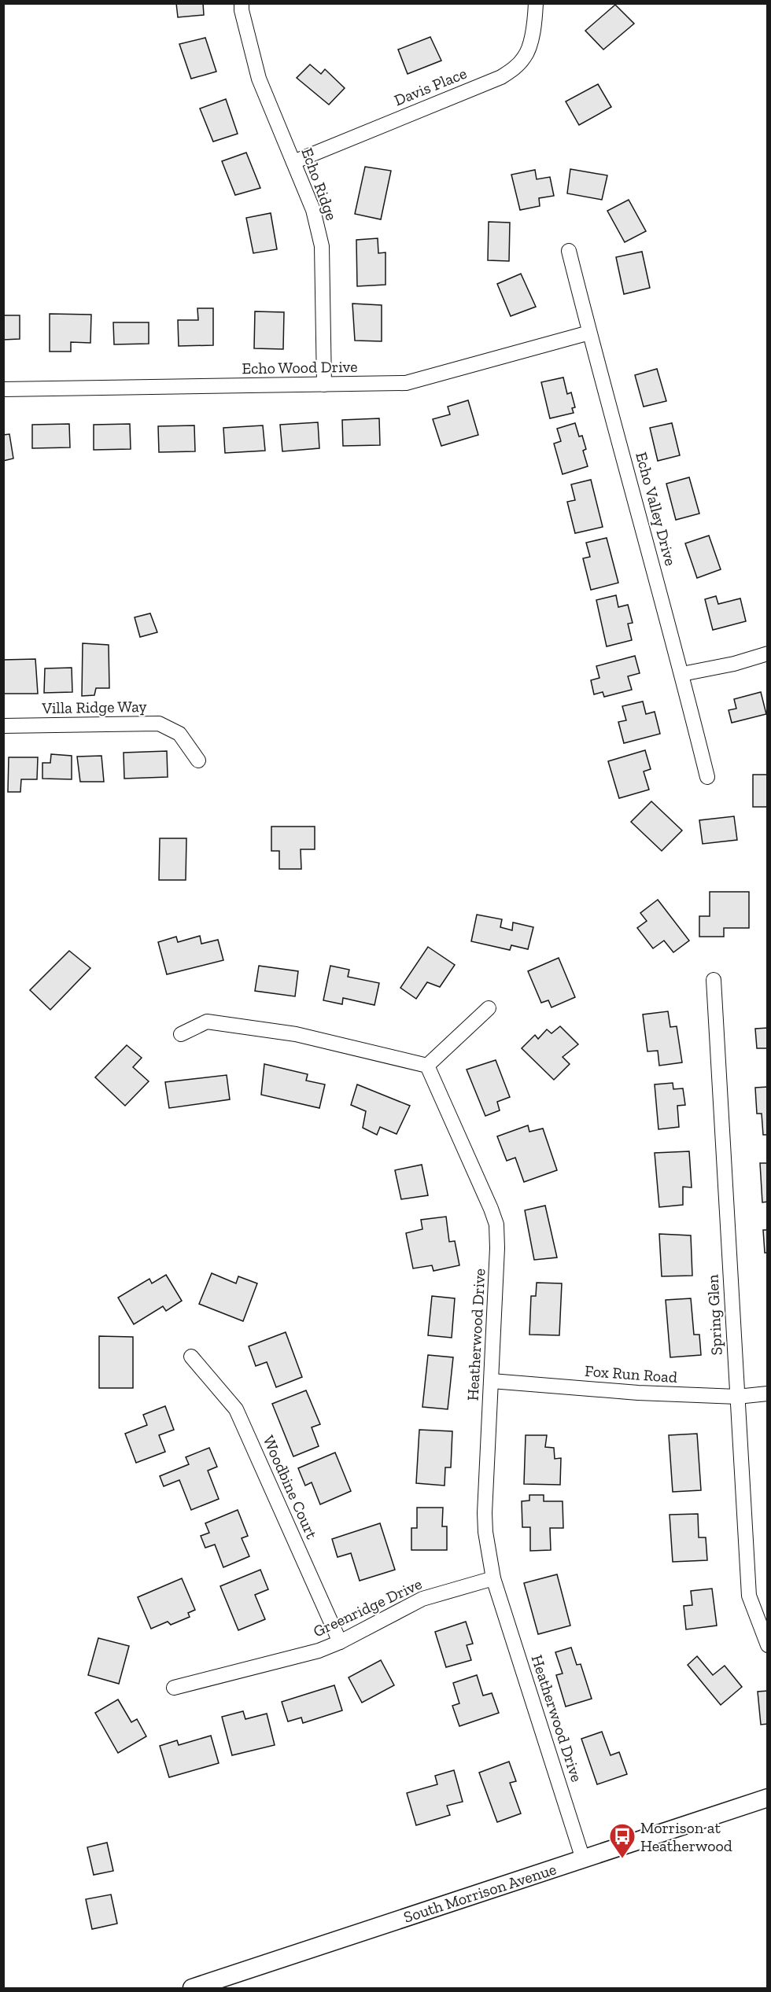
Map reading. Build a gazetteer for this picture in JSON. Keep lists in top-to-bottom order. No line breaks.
{"streets":{"street":["Davis Place","Echo Ridge","Echo Wood Drive","Echo Valley Drive","Villa Ridge Way","Spring Glen","Heatherwood Drive","Fox Run Road","Woodbine Court","Greenridge Drive","South Morrison Avenue"]},"crossings":[["Davis Place","Echo Ridge"],["Echo Ridge","Echo Wood Drive"],["Echo Wood Drive","Echo Valley Drive"],["Spring Glen","Fox Run Road"],["Heatherwood Drive","Fox Run Road"],["Heatherwood Drive","Greenridge Drive"],["Heatherwood Drive","South Morrison Avenue"],["Woodbine Court","Greenridge Drive"]],"places":{"bus stop":["Morrison at Heatherwood"]}}
